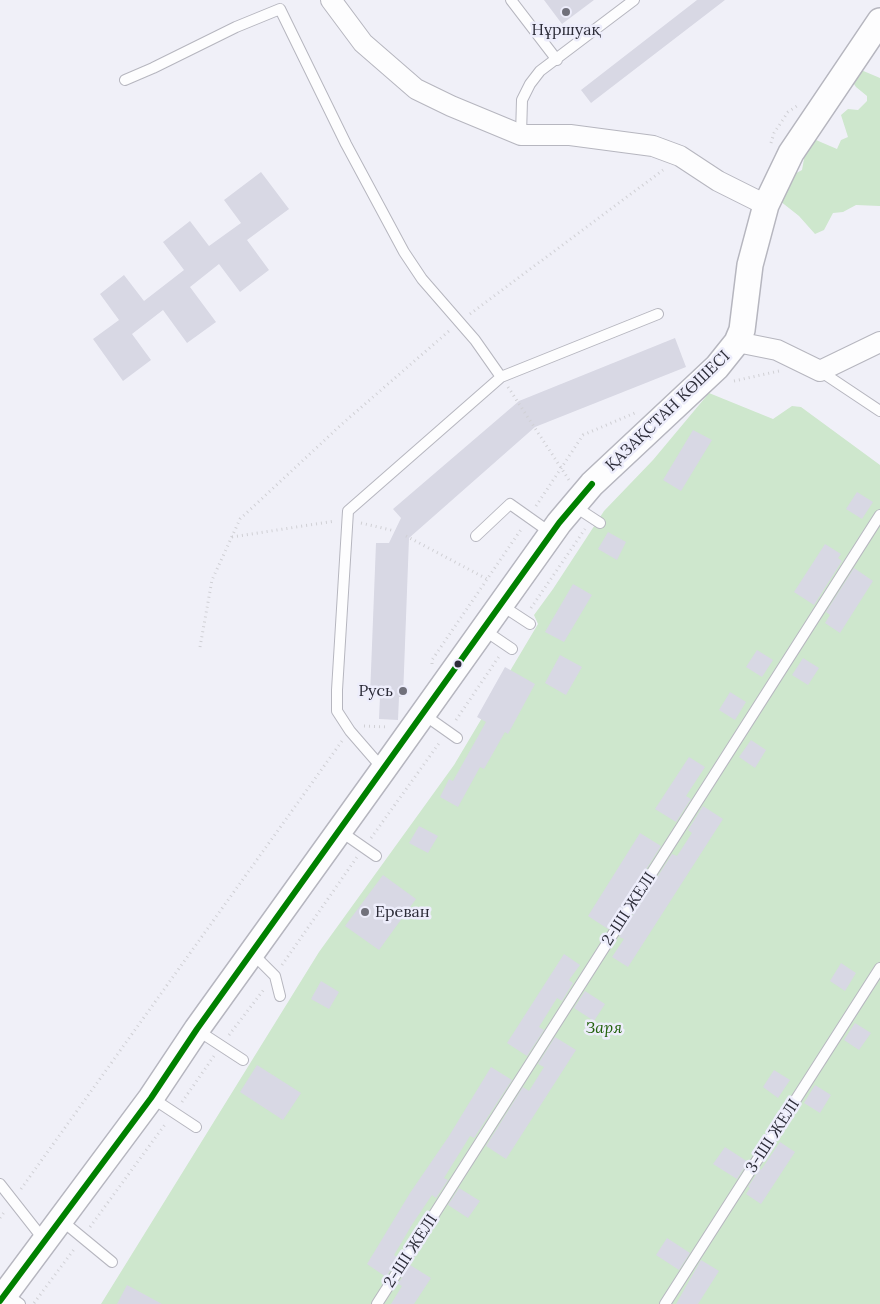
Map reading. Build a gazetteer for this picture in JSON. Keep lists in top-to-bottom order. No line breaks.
{"streets":{"street":["ҚАЗАҚСТАН КӨШЕСІ"],"lane":["2-ШІ ЖЕЛІ","3-ШІ ЖЕЛІ"]},"parks":["Заря"],"places":["Нұршуақ","Русь","Ереван"]}
